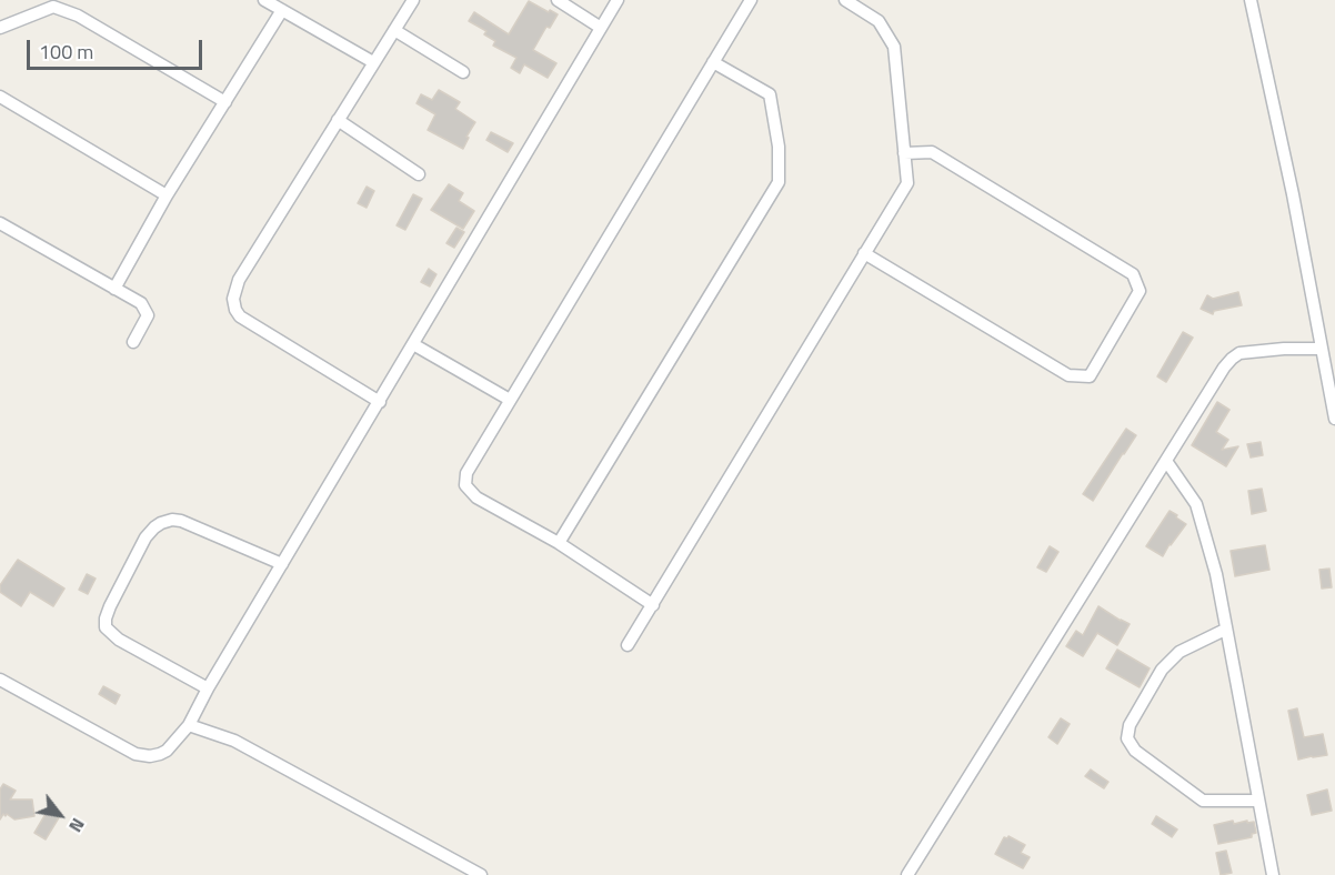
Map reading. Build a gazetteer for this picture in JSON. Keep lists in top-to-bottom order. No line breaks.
{"scale_bar":"100 m","north":"bottom right"}
